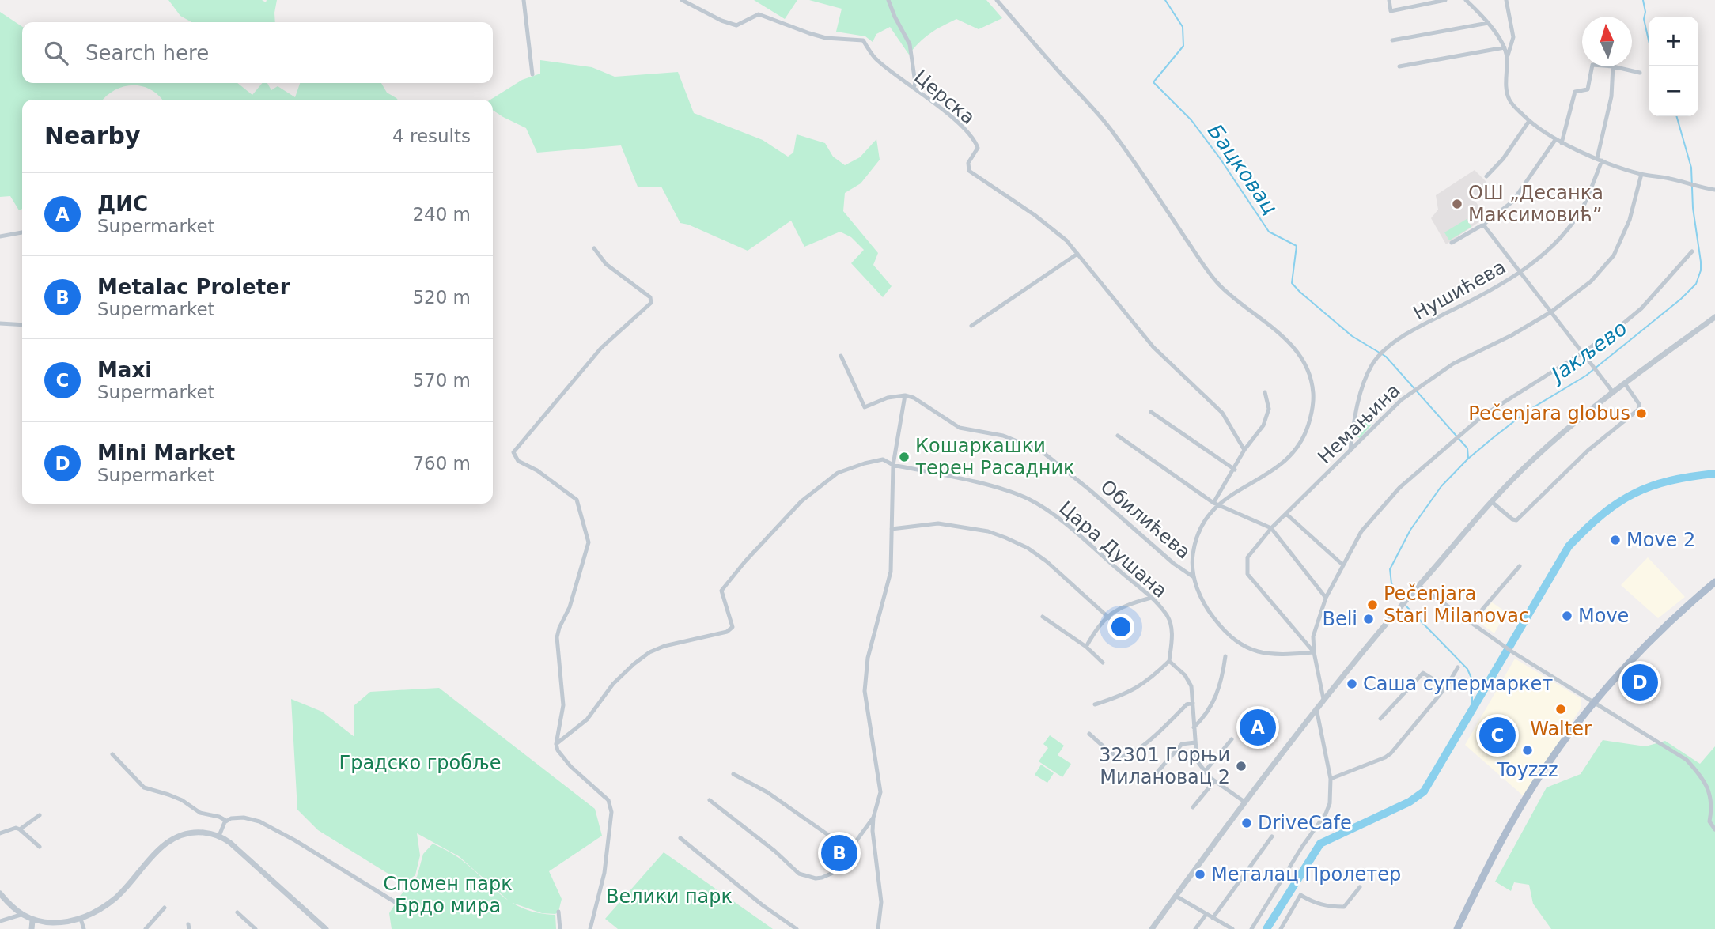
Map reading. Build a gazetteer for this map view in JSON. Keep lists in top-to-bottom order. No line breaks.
{"streets":{"street":["Церска","Нушићева","Немањина","Обилићева","Цара Душана"]},"crossings":[["Нушићева","Немањина"]],"water":["Бацковац","Јакљево"],"parks":["Градско гробље","Спомен парк Брдо мира","Велики парк"],"places":["ОШ „Десанка Максимовић”","Pečenjara globus","Кошаркашки терен Расадник","Move 2","Pečenjara Stari Milanovac","Move","Beli","Саша супермаркет","Walter","Toyzzz","32301 Горњи Милановац 2","DriveCafe","Металац Пролетер"],"north":"top","page":{"map_buttons":["+","−"],"search":"Search here","heading":["Nearby","4 results"],"list":[{"mark":"A","name":"ДИС","note":"Supermarket","value":"240 m"},{"mark":"B","name":"Metalac Proleter","note":"Supermarket","value":"520 m"},{"mark":"C","name":"Maxi","note":"Supermarket","value":"570 m"},{"mark":"D","name":"Mini Market","note":"Supermarket","value":"760 m"}],"pins":["D","A","C","B"]}}
